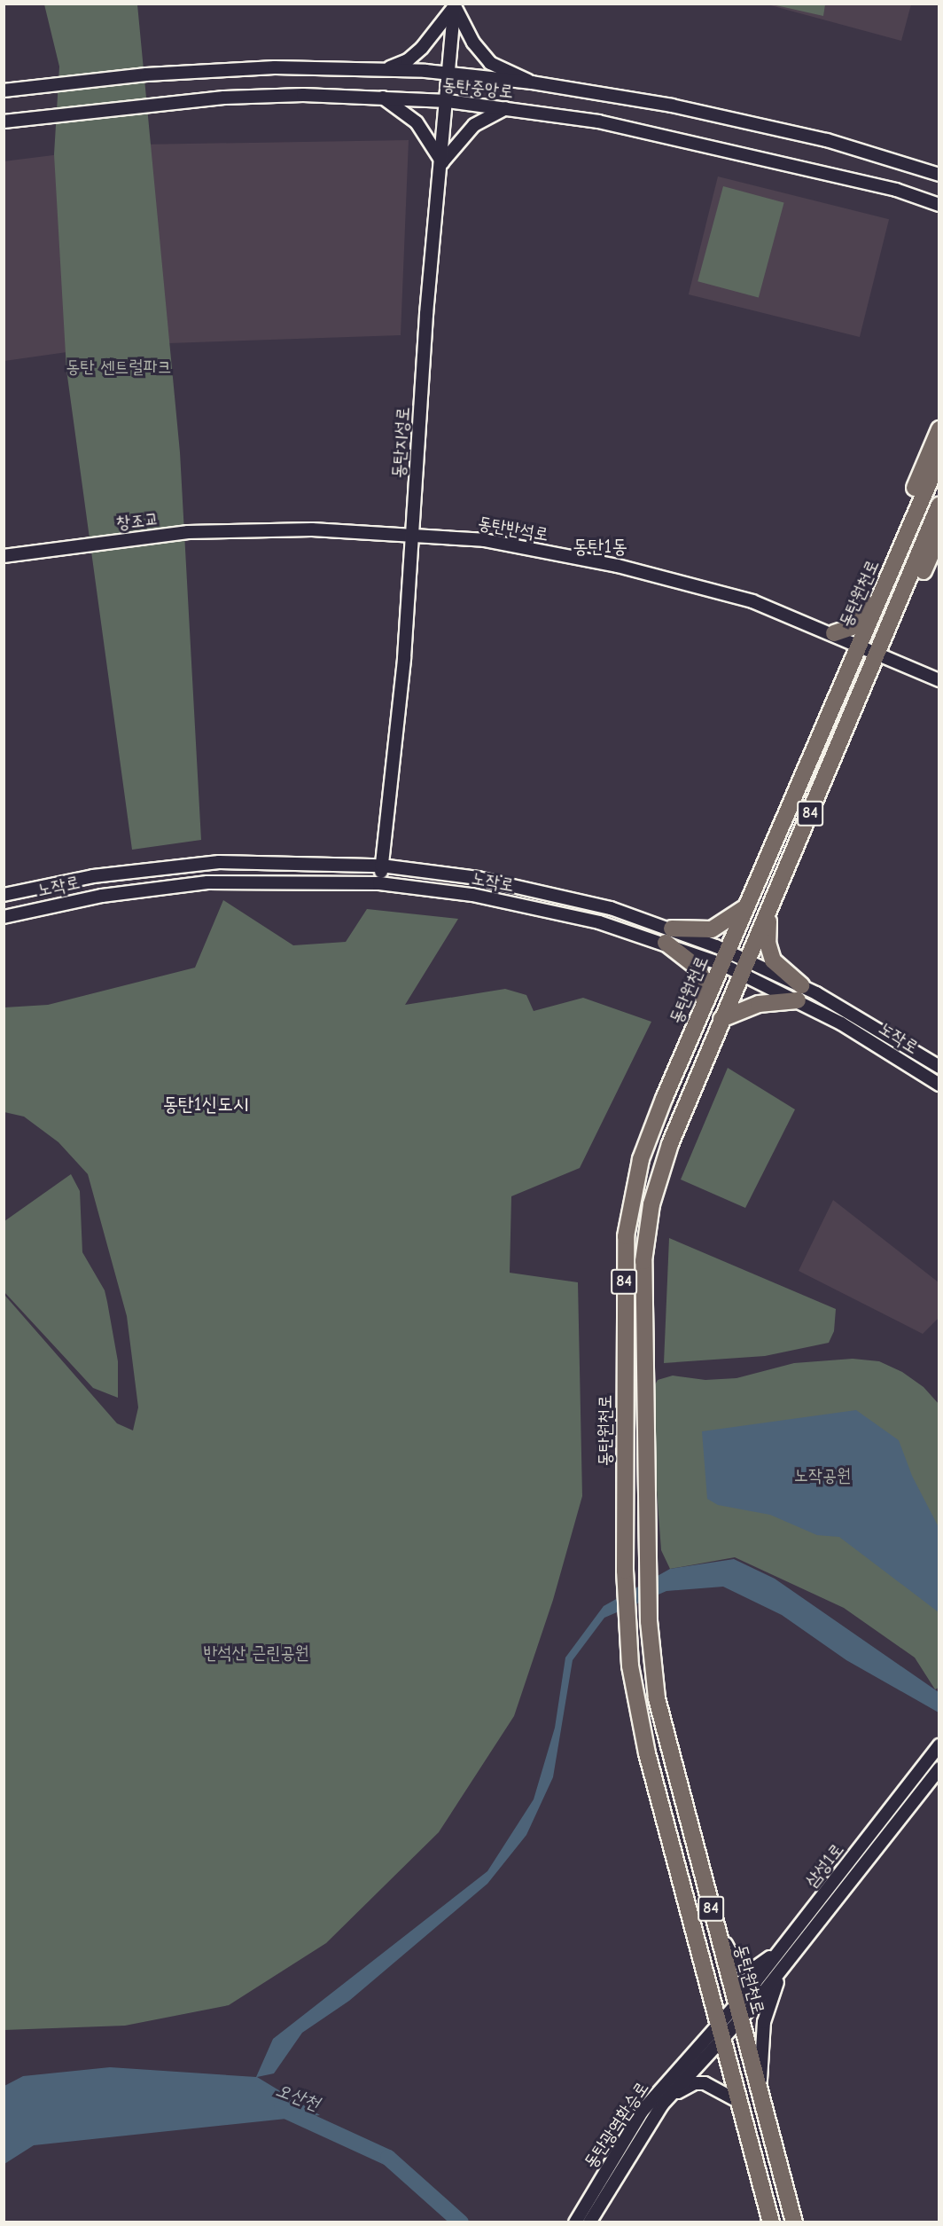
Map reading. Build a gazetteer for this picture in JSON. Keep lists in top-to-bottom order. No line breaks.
{"streets":{"main road":["동탄원천로","84"],"street":["동탄중앙로","동탄지성로","창조교","동탄반석로","노작로","삼성1로","동탄광역환승로"]},"crossings":[["동탄중앙로","동탄지성로"],["동탄지성로","동탄반석로"],["동탄지성로","노작로"],["창조교","동탄반석로"],["동탄반석로","동탄원천로"],["동탄반석로","84"],["동탄원천로","84"],["동탄원천로","노작로"],["동탄원천로","삼성1로"],["동탄원천로","동탄광역환승로"],["84","노작로"],["84","동탄광역환승로"],["삼성1로","동탄광역환승로"]],"districts":["동탄1동","동탄1신도시"],"water":["오산천"],"parks":["동탄 센트럴파크","노작공원","반석산 근린공원"]}
